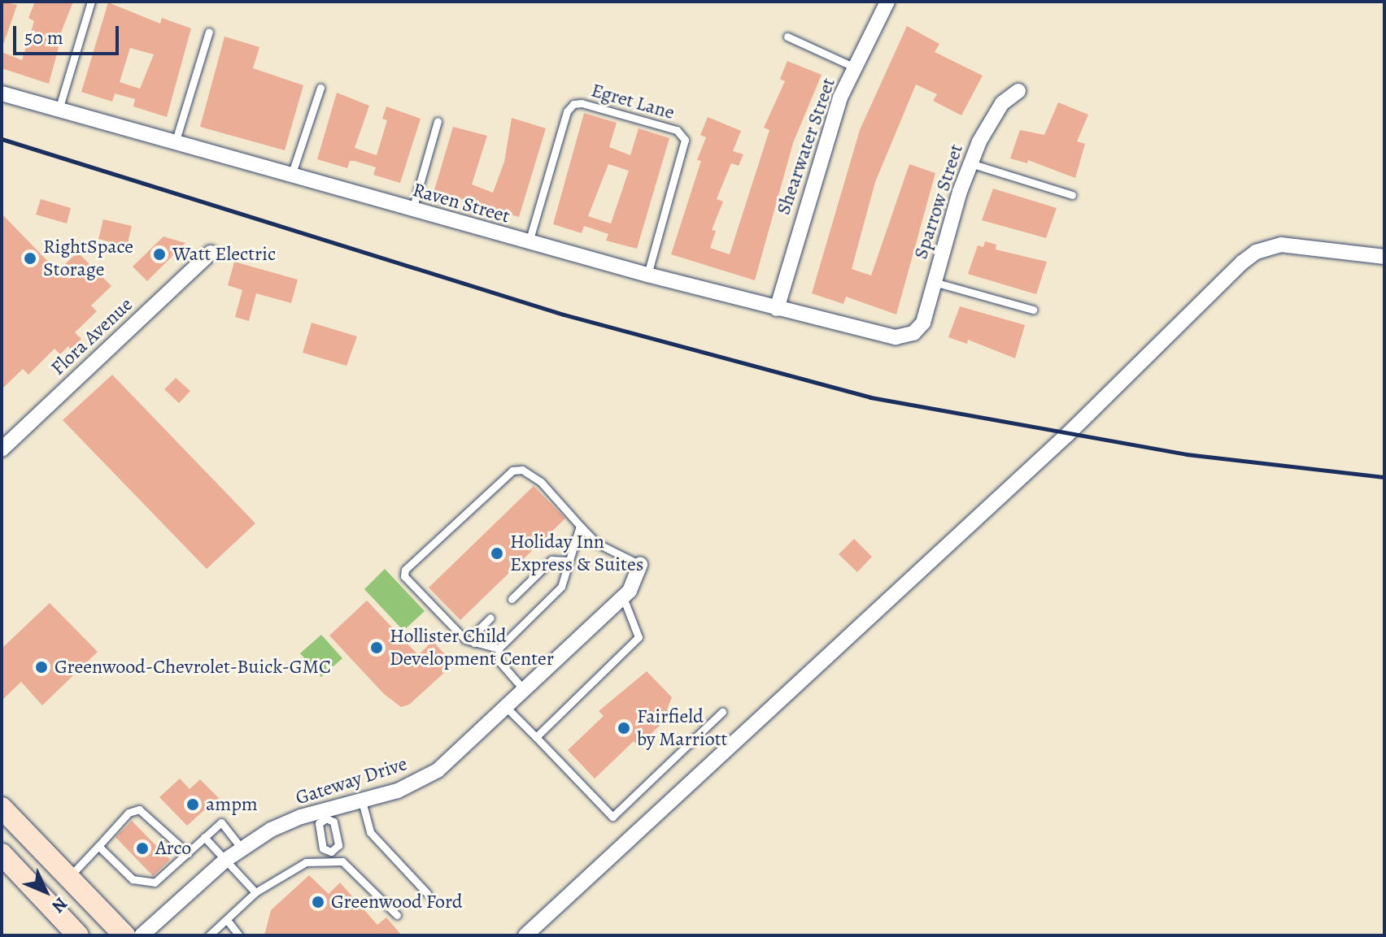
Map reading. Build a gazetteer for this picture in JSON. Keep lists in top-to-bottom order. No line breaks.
{"streets":{"street":["Shearwater Street","Sparrow Street","Raven Street","Flora Avenue","Gateway Drive"],"lane":["Egret Lane"]},"crossings":[["Egret Lane","Raven Street"],["Shearwater Street","Raven Street"],["Sparrow Street","Raven Street"]],"places":["Watt Electric","RightSpace Storage","Holiday Inn Express & Suites","Hollister Child Development Center","Greenwood-Chevrolet-Buick-GMC","Fairfield by Marriott","ampm","Arco","Greenwood Ford"],"scale_bar":"50 m","north":"bottom right"}
